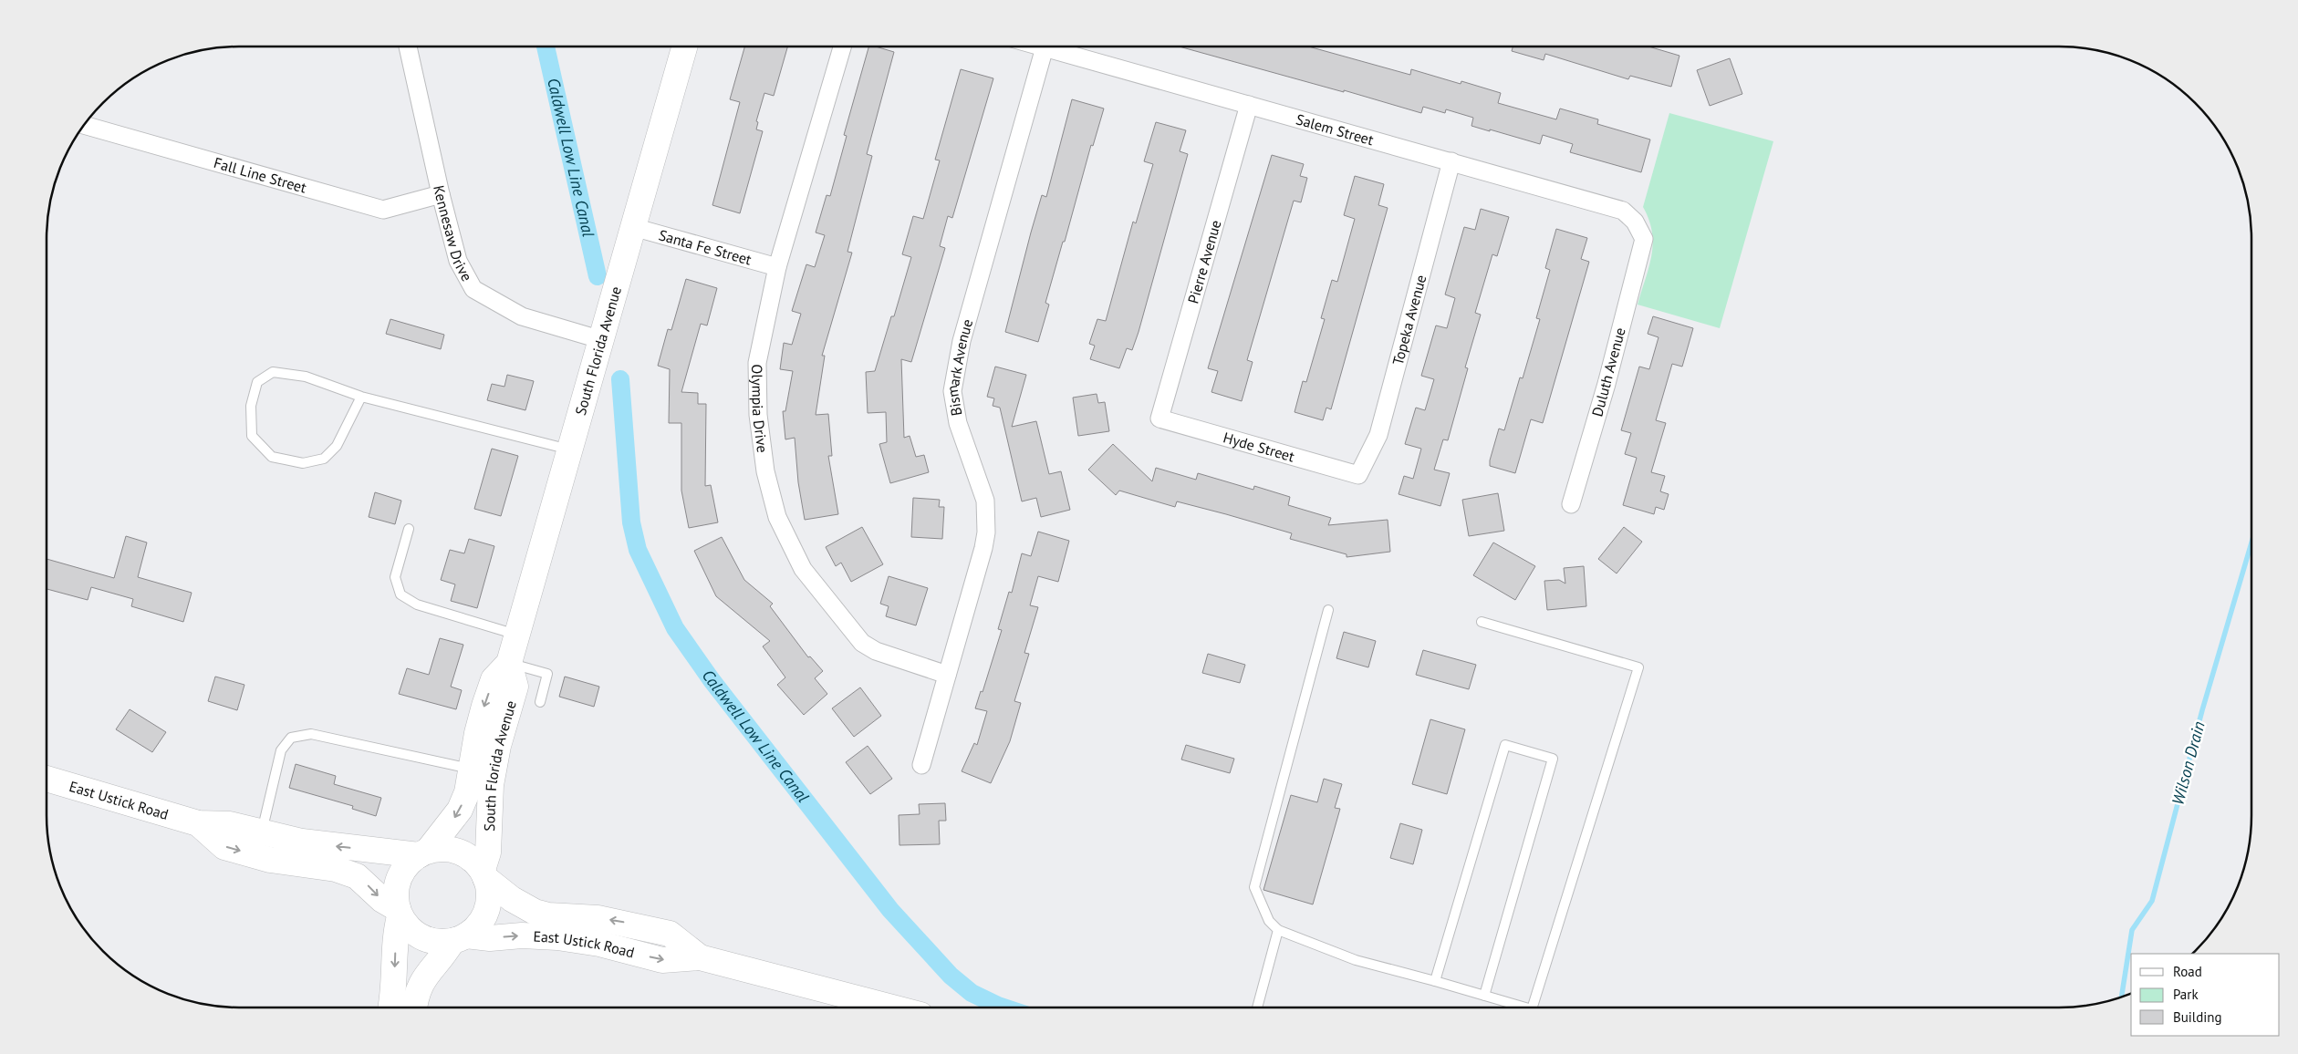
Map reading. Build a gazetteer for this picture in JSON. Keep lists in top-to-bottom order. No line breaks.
{"streets":{"main road":["South Florida Avenue","East Ustick Road"],"street":["Salem Street","Fall Line Street","Kennesaw Drive","Santa Fe Street","Pierre Avenue","Topeka Avenue","Bismark Avenue","Duluth Avenue","Olympia Drive","Hyde Street"]},"crossings":[["Salem Street","Pierre Avenue"],["Salem Street","Topeka Avenue"],["Salem Street","Bismark Avenue"],["Salem Street","Duluth Avenue"],["Fall Line Street","Kennesaw Drive"],["Kennesaw Drive","South Florida Avenue"],["Santa Fe Street","South Florida Avenue"],["Santa Fe Street","Olympia Drive"],["Pierre Avenue","Hyde Street"],["Topeka Avenue","Hyde Street"],["South Florida Avenue","East Ustick Road"],["Bismark Avenue","Olympia Drive"]],"water":["Caldwell Low Line Canal","Wilson Drain"],"legend":["Road","Park","Building"]}
